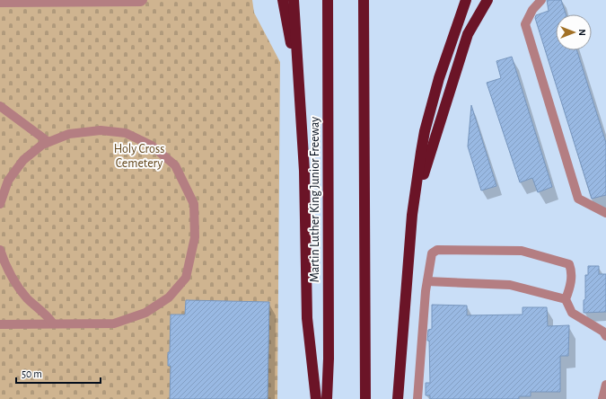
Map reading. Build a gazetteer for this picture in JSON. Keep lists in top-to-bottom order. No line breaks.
{"streets":{"highway":["Martin Luther King Junior Freeway"]},"parks":["Holy Cross Cemetery"],"scale_bar":"50 m","north":"right"}
